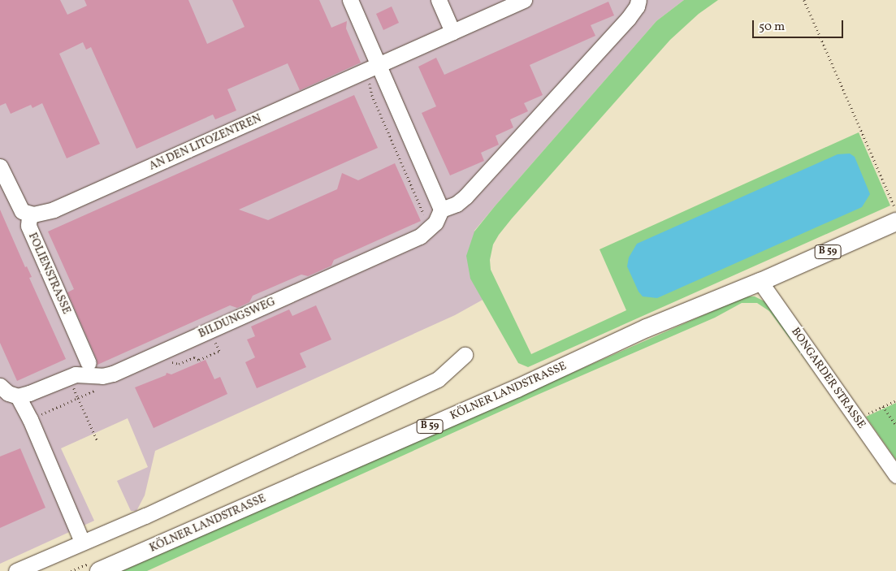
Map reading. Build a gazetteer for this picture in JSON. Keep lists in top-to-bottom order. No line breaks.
{"streets":{"main road":["B 59","KÖLNER LANDSTRASSE"],"street":["AN DEN LITOZENTREN","FOLIENSTRASSE","BILDUNGSWEG","BONGARDER STRASSE"]},"crossings":[["AN DEN LITOZENTREN","FOLIENSTRASSE"],["BONGARDER STRASSE","KÖLNER LANDSTRASSE"]],"scale_bar":"50 m"}
